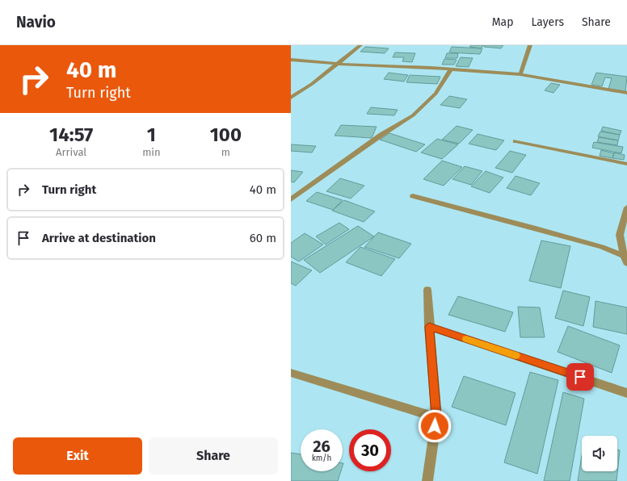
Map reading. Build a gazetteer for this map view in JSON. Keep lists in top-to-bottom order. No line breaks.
{"page":{"header":"Navio","nav":["Map","Layers","Share"],"turn":["40 m","Turn right"],"eta":["14:57","Arrival","1","min","100","m"],"list":[{"name":"Turn right","value":"40 m"},{"name":"Arrive at destination","value":"60 m"}],"speed":"26 km/h","limit":"30","buttons":["Exit","Share"]}}
